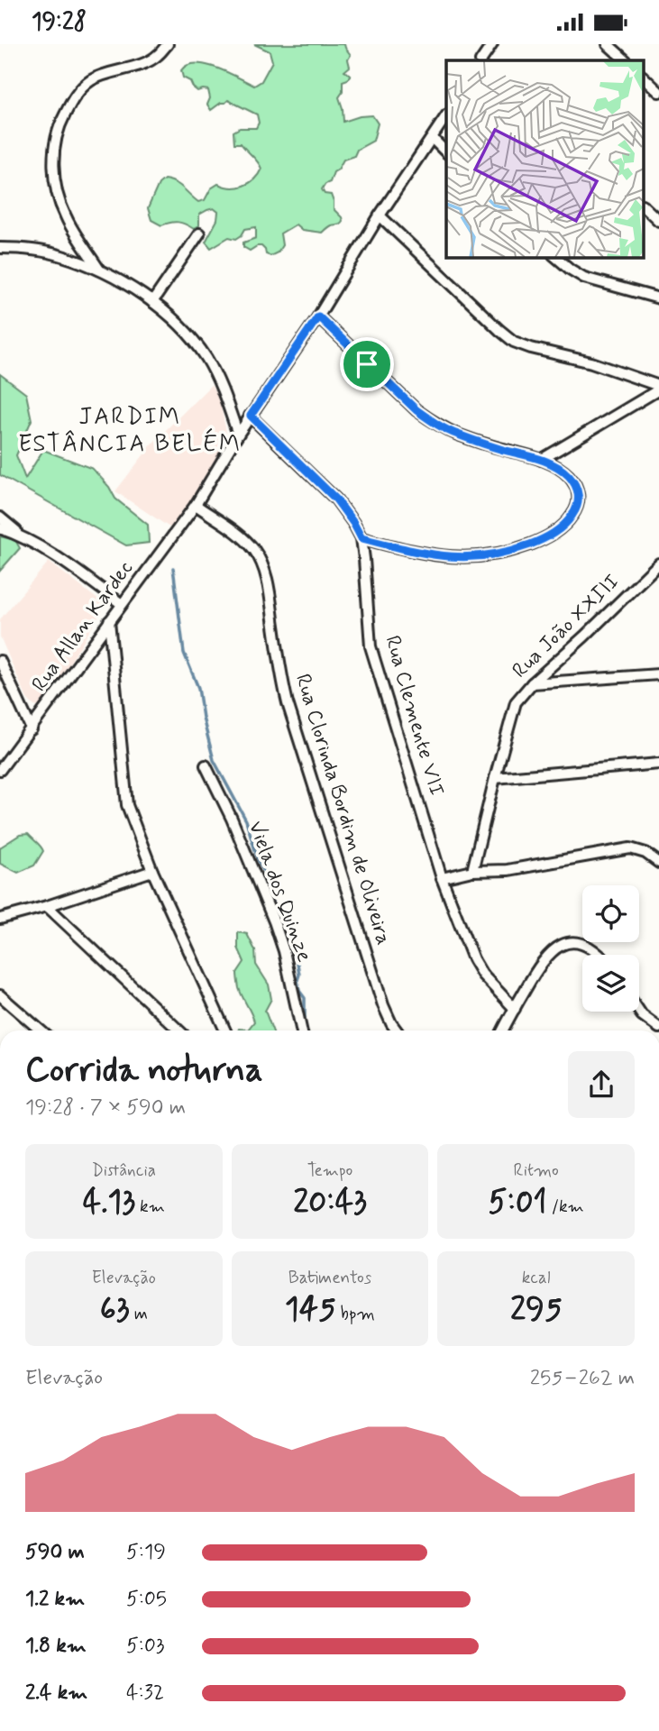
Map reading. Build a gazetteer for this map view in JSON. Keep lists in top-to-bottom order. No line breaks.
{"streets":{"street":["Rua Allan Kardec","Rua João XXIII","Rua Clemente VII","Rua Clorinda Bordim de Oliveira","Viela dos Quinze"]},"crossings":[["Rua Allan Kardec","Rua Clemente VII"],["Rua Allan Kardec","Rua Clorinda Bordim de Oliveira"]],"districts":["JARDIM ESTÂNCIA BELÉM"],"page":{"status":"19:28","heading":["Corrida noturna","19:28 · 7 × 590 m"],"stats":[["Distância","4.13 km"],["Tempo","20:43"],["Ritmo","5:01 /km"],["Elevação","63 m"],["Batimentos","145 bpm"],["kcal","295"]],"chart":["Elevação","255–262 m"],"list":[{"name":"590 m","note":"5:19"},{"name":"1.2 km","note":"5:05"},{"name":"1.8 km","note":"5:03"},{"name":"2.4 km","note":"4:32"}]}}
